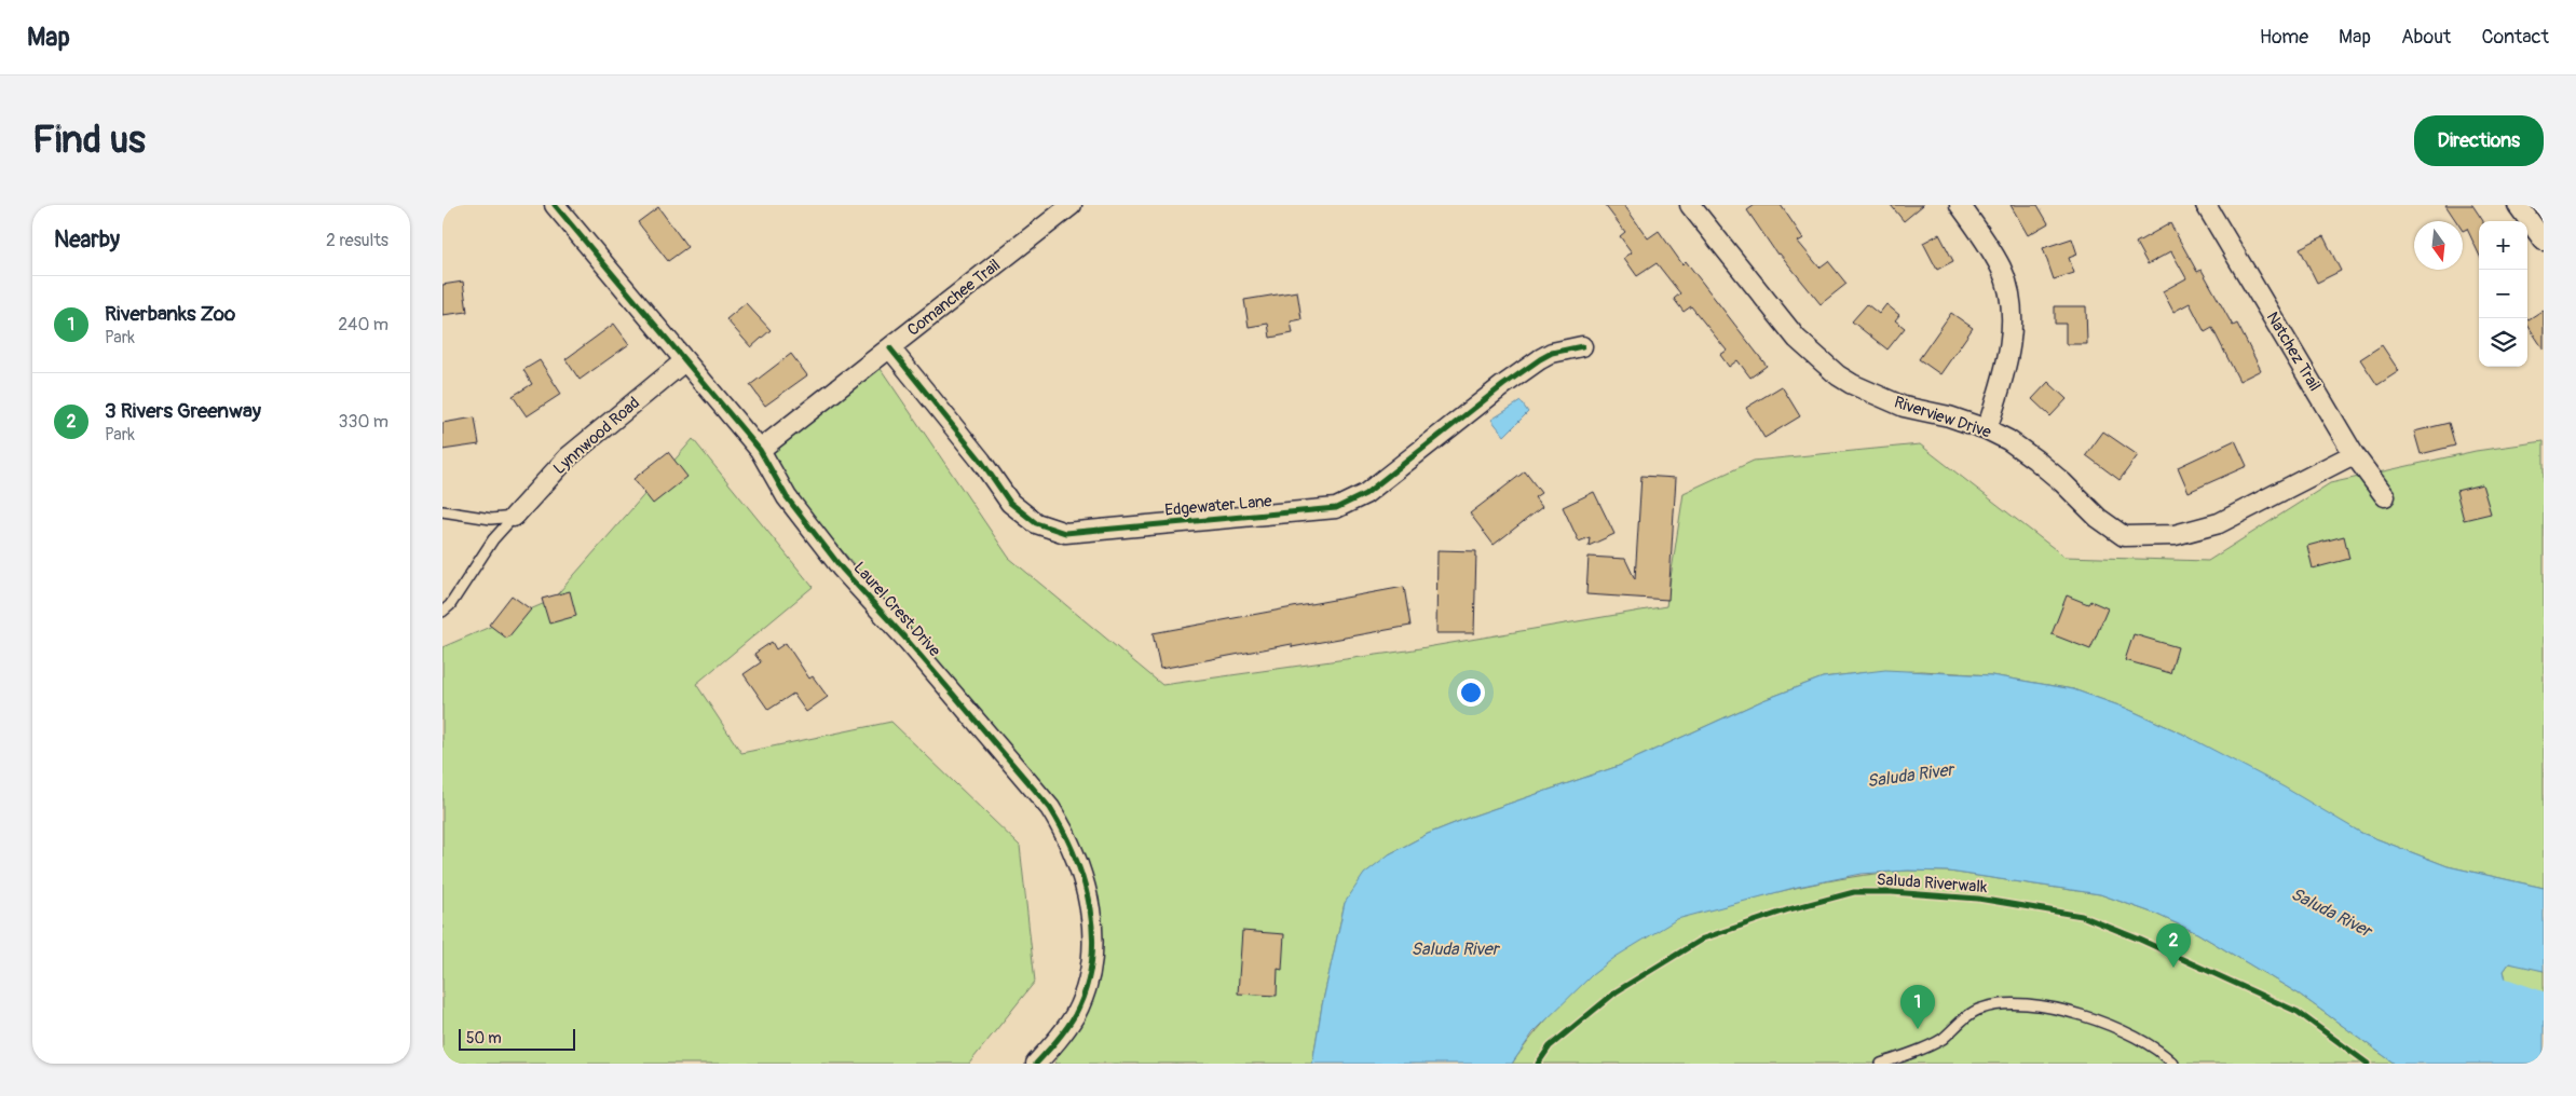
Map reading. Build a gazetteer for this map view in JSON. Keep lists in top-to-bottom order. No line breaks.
{"streets":{"street":["Comanchee Trail","Natchez Trail","Riverview Drive","Lynnwood Road","Edgewater Lane","Laurel Crest Drive"],"cycle path":["Saluda Riverwalk"]},"crossings":[["Comanchee Trail","Edgewater Lane"],["Comanchee Trail","Laurel Crest Drive"],["Natchez Trail","Riverview Drive"],["Lynnwood Road","Laurel Crest Drive"]],"water":["Saluda River"],"scale_bar":"50 m","north":"bottom","page":{"header":"Map","nav":["Home","Map","About","Contact"],"buttons":"Directions","title":"Find us","heading":["Nearby","2 results"],"map_buttons":["+","−"],"list":[{"mark":"1","name":"Riverbanks Zoo","note":"Park","value":"240 m"},{"mark":"2","name":"3 Rivers Greenway","note":"Park","value":"330 m"}],"pins":["2","1"],"scale":"50 m"}}
